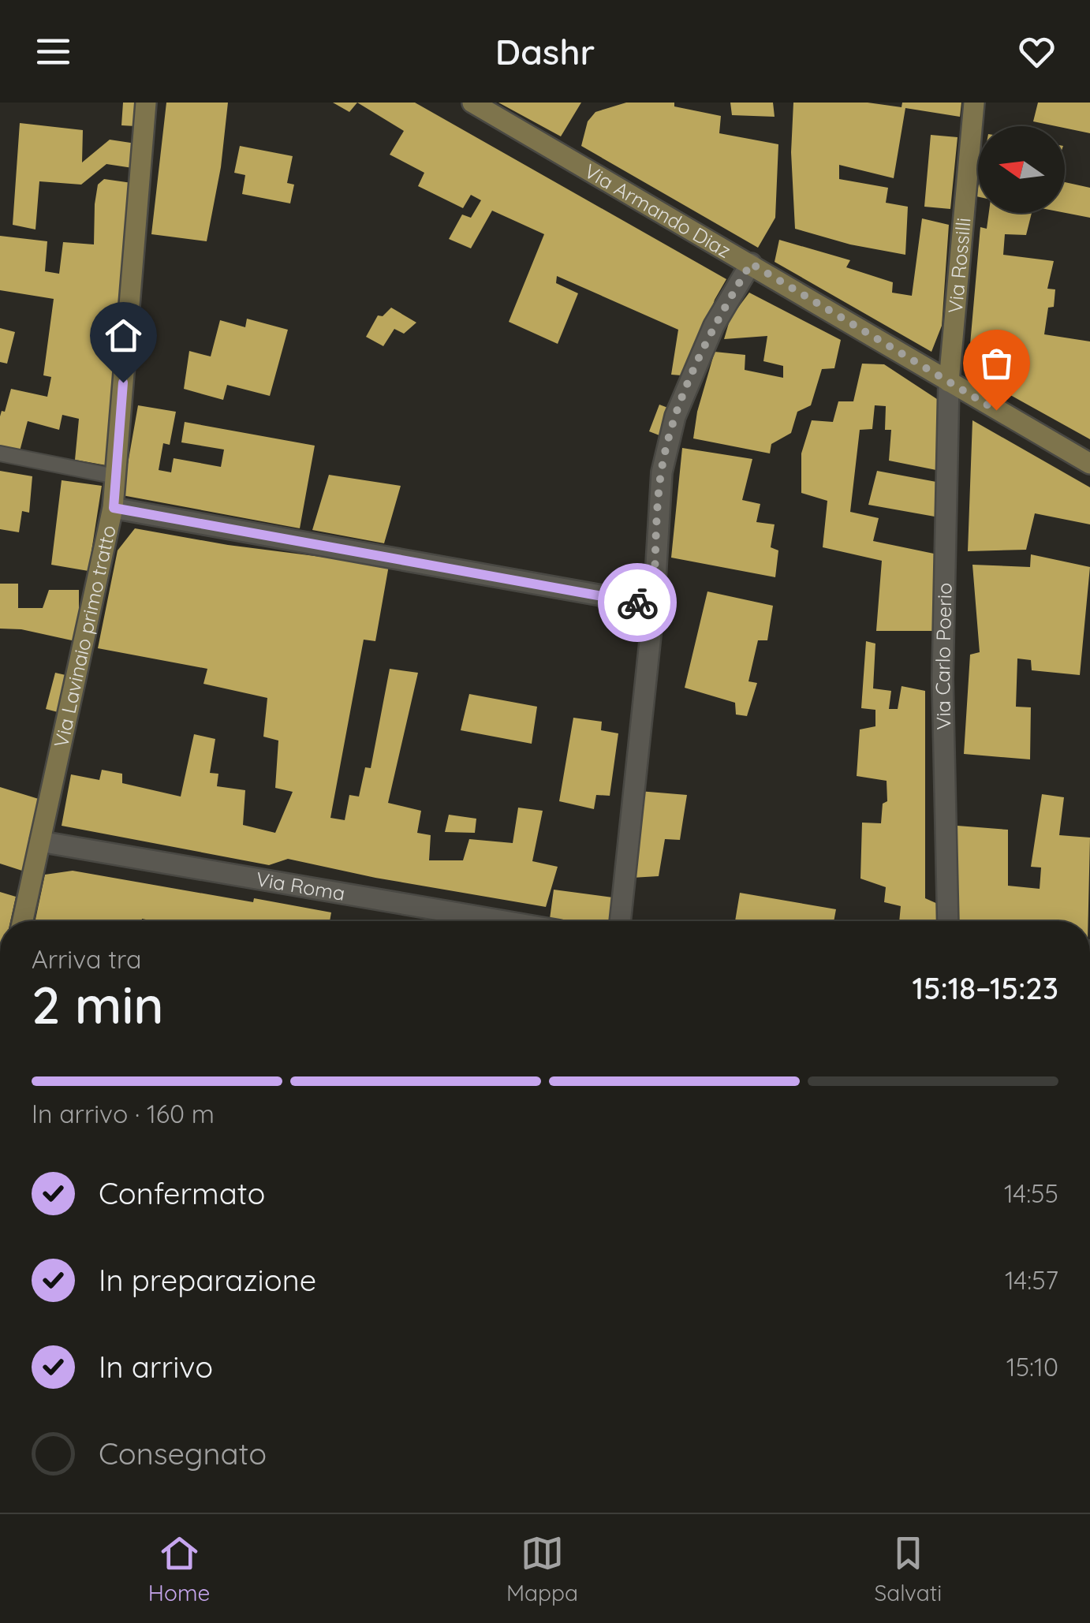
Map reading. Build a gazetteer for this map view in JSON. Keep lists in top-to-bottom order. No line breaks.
{"streets":{"street":["Via Armando Diaz","Via Rossilli","Via Lavinaio primo tratto","Via Carlo Poerio","Via Roma"]},"crossings":[["Via Armando Diaz","Via Rossilli"],["Via Armando Diaz","Via Carlo Poerio"],["Via Rossilli","Via Carlo Poerio"],["Via Lavinaio primo tratto","Via Roma"]],"north":"left","page":{"header":"Dashr","heading":["2 min","Arriva tra","15:18–15:23"],"bar":"In arrivo · 160 m","list":[["Confermato","14:55"],["In preparazione","14:57"],["In arrivo","15:10"],"Consegnato"],"tabs":["Home","Mappa","Salvati"]}}
